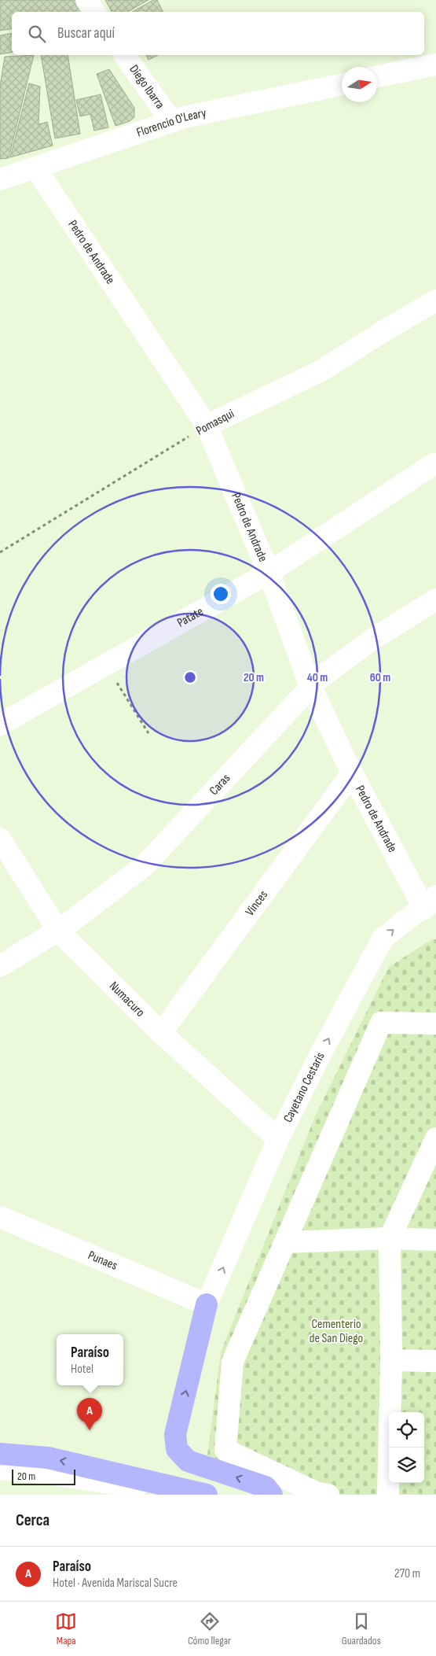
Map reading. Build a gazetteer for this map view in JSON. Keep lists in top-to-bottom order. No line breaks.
{"streets":{"street":["Diego Ibarra","Florencio O'Leary","Pedro de Andrade","Pomasqui","Patate","Caras","Vinces","Numacuro","Cayetano Cestaris","Punaes"]},"crossings":[["Diego Ibarra","Florencio O'Leary"],["Florencio O'Leary","Pedro de Andrade"],["Pedro de Andrade","Pomasqui"],["Pedro de Andrade","Patate"],["Pedro de Andrade","Caras"],["Pedro de Andrade","Vinces"],["Pedro de Andrade","Cayetano Cestaris"],["Caras","Numacuro"],["Vinces","Numacuro"],["Numacuro","Cayetano Cestaris"],["Cayetano Cestaris","Punaes"]],"one_way":["Cayetano Cestaris"],"parks":["Cementerio de San Diego"],"scale_bar":"20 m","north":"right","page":{"search":"Buscar aquí","popup":["Paraíso","Hotel"],"pins":"A","scale":"20 m","heading":"Cerca","list":[{"mark":"A","name":"Paraíso","note":"Hotel · Avenida Mariscal Sucre","value":"270 m"}],"nav":["Mapa","Cómo llegar","Guardados"]},"rings":["20 m","40 m","60 m"]}
